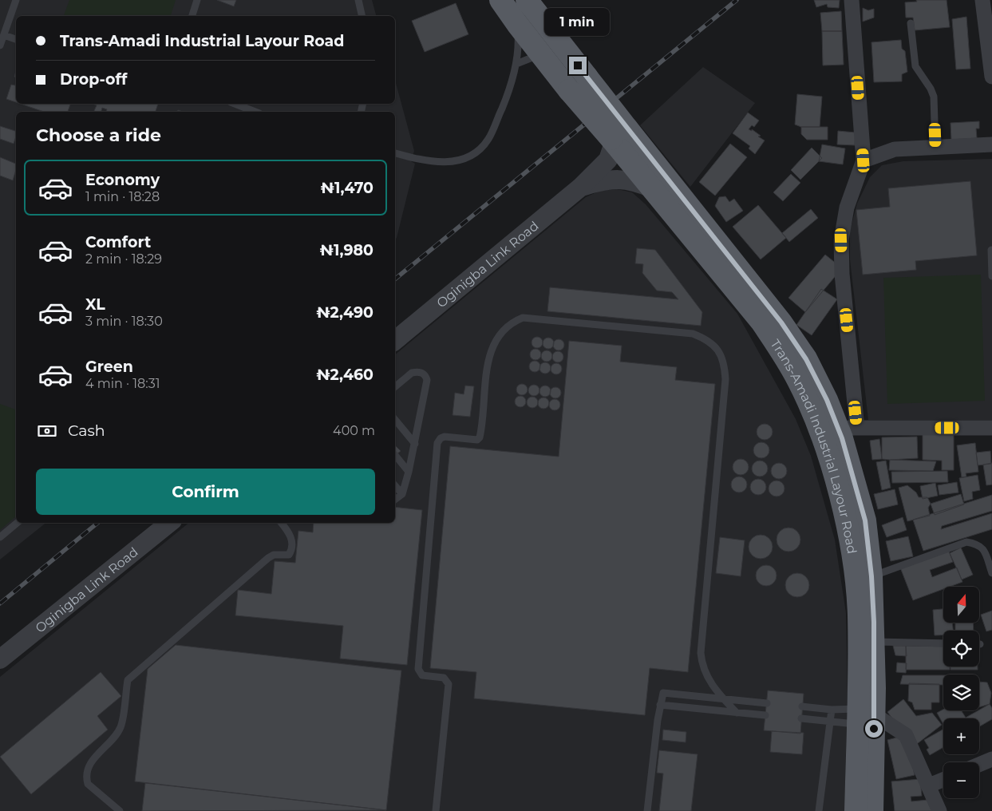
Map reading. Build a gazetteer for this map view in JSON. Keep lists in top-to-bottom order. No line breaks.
{"streets":{"main road":["Trans-Amadi Industrial Layour Road"],"street":["Oginigba Link Road"]},"crossings":[["Oginigba Link Road","Trans-Amadi Industrial Layour Road"]],"north":"top","page":{"bubble":"1 min","banner":["Trans-Amadi Industrial Layour Road","Drop-off"],"heading":"Choose a ride","list":[{"name":"Economy","note":"1 min · 18:28","value":"₦1,470"},{"name":"Comfort","note":"2 min · 18:29","value":"₦1,980"},{"name":"XL","note":"3 min · 18:30","value":"₦2,490"},{"name":"Green","note":"4 min · 18:31","value":"₦2,460"}],"pay":["Cash","400 m"],"buttons":"Confirm","map_buttons":["+","−"]}}
